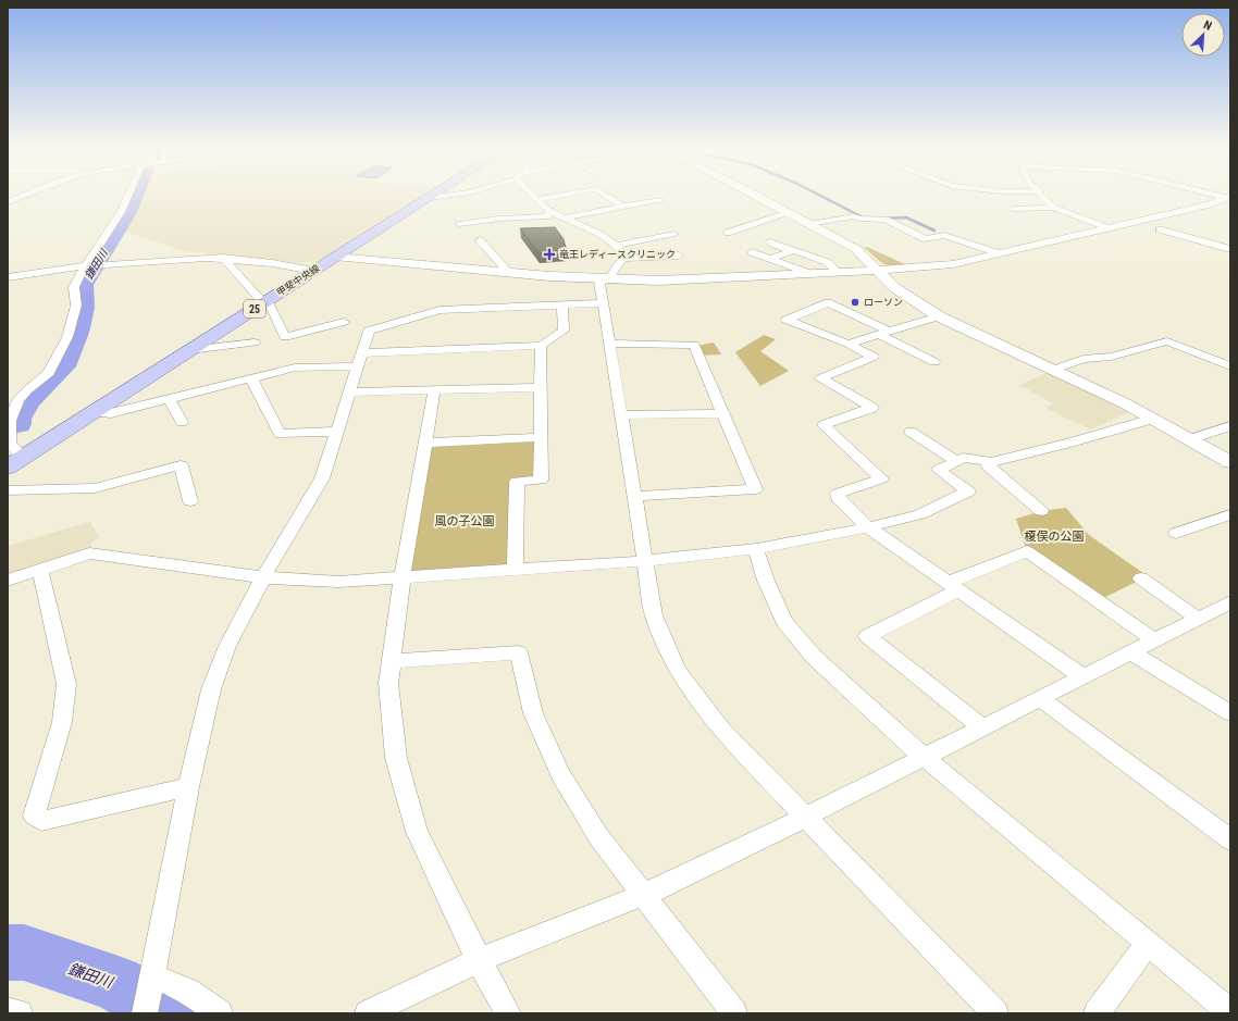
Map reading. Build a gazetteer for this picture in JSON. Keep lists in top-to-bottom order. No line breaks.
{"streets":{"main road":["甲斐中央線","25"]},"water":["鎌田川"],"parks":["風の子公園","榎俣の公園"],"places":{"health":["竜王レディースクリニック"],"other":["ローソン"]},"north":"top right"}
